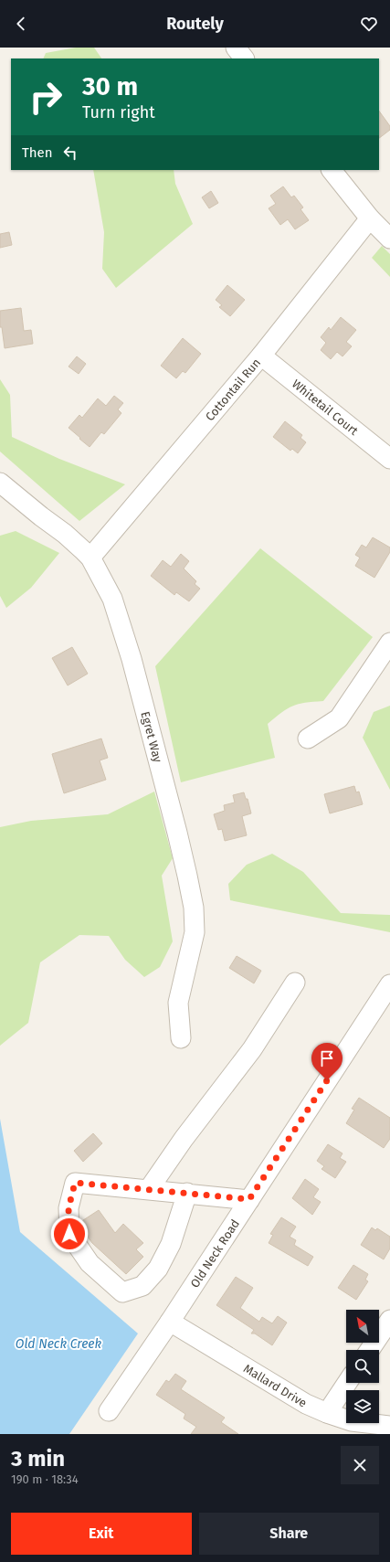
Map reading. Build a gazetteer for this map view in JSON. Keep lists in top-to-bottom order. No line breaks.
{"streets":{"street":["Cottontail Run","Whitetail Court","Egret Way","Old Neck Road","Mallard Drive"]},"crossings":[["Cottontail Run","Whitetail Court"],["Cottontail Run","Egret Way"],["Old Neck Road","Mallard Drive"]],"water":["Old Neck Creek"],"north":"top left","page":{"header":"Routely","turn":["30 m","Turn right"],"then":"Then","heading":["3 min","190 m · 18:34"],"buttons":["Exit","Share"]}}
